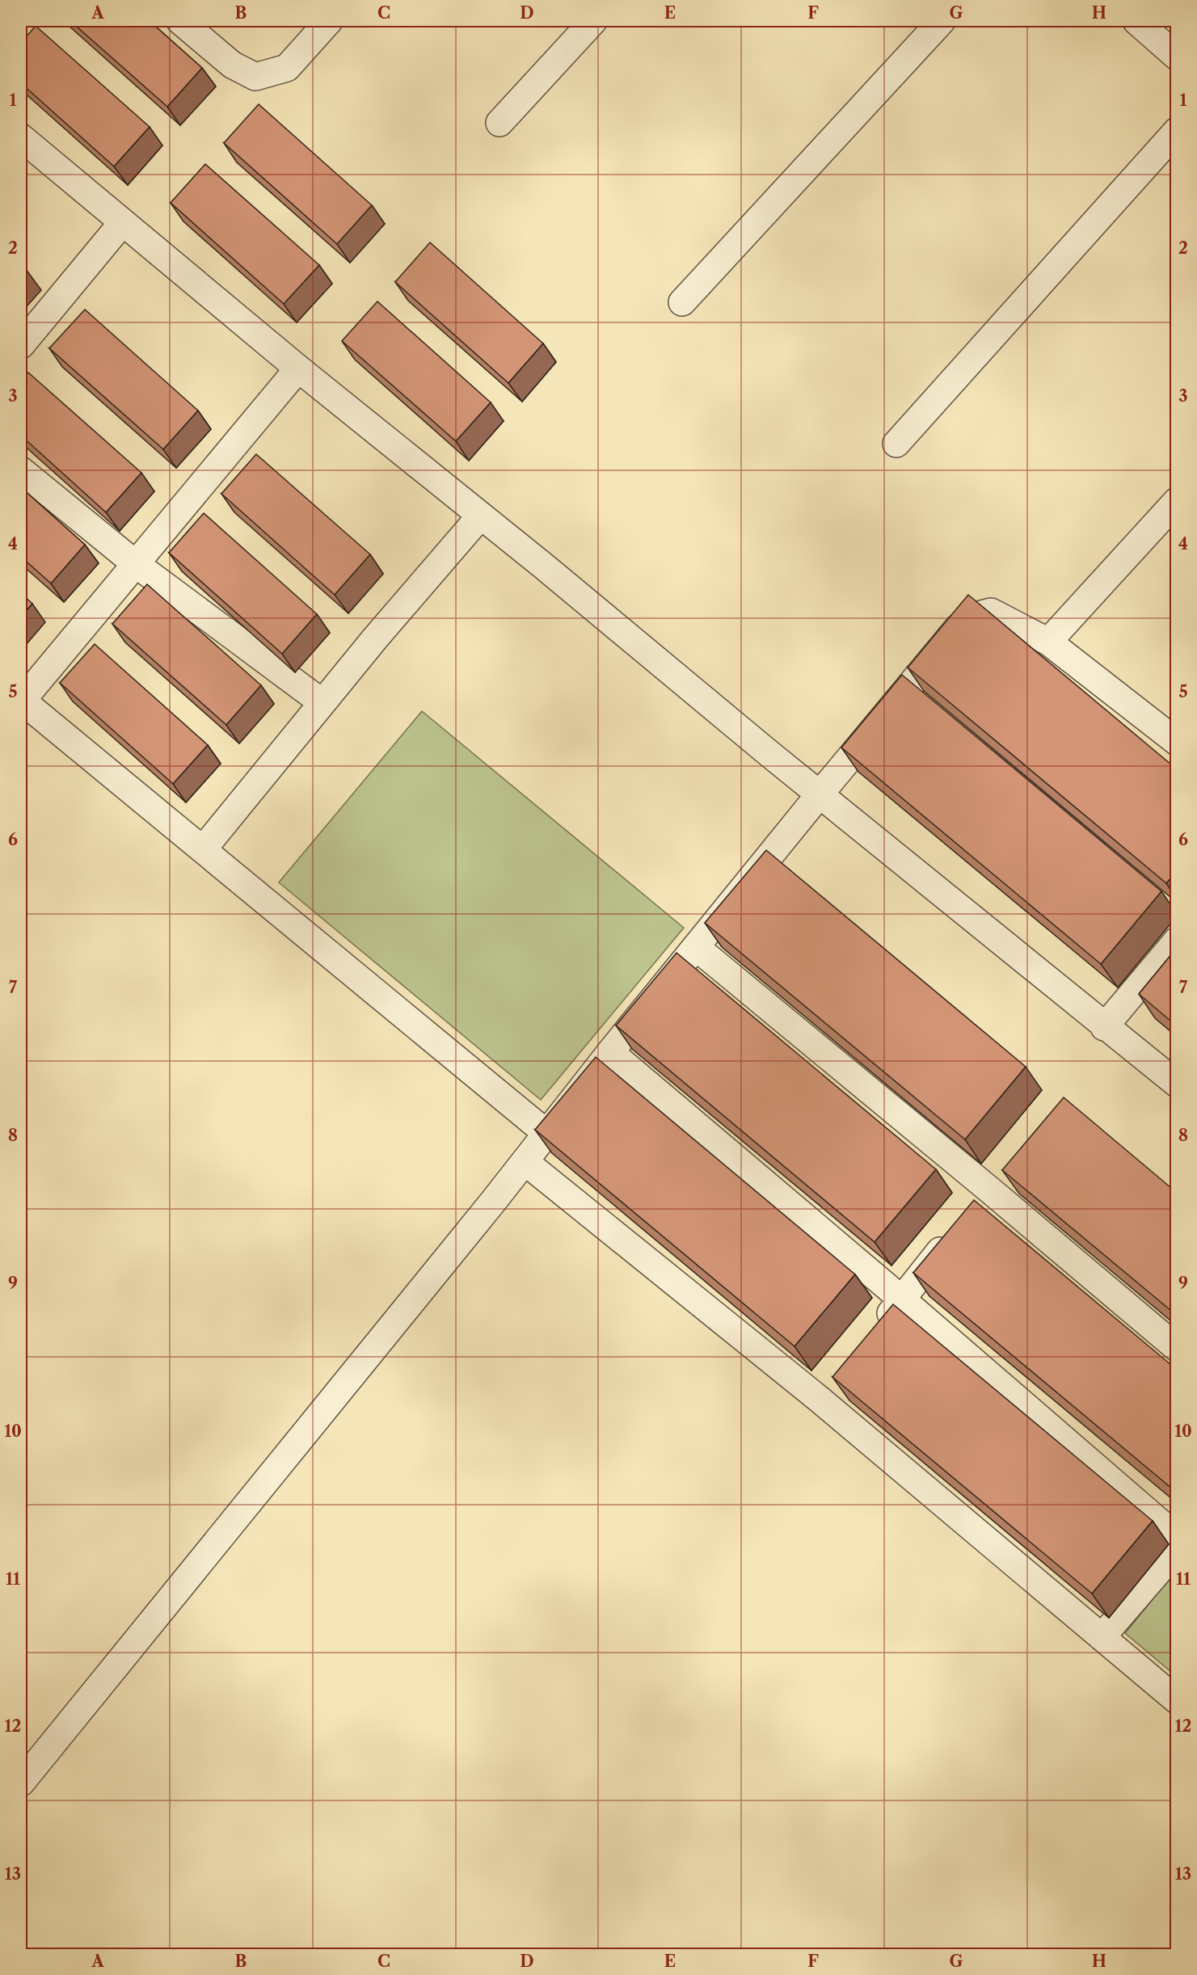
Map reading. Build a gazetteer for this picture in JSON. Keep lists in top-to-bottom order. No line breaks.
{"grid":{"columns":["A","B","C","D","E","F","G","H"],"rows":["1","2","3","4","5","6","7","8","9","10","11","12","13"]}}
